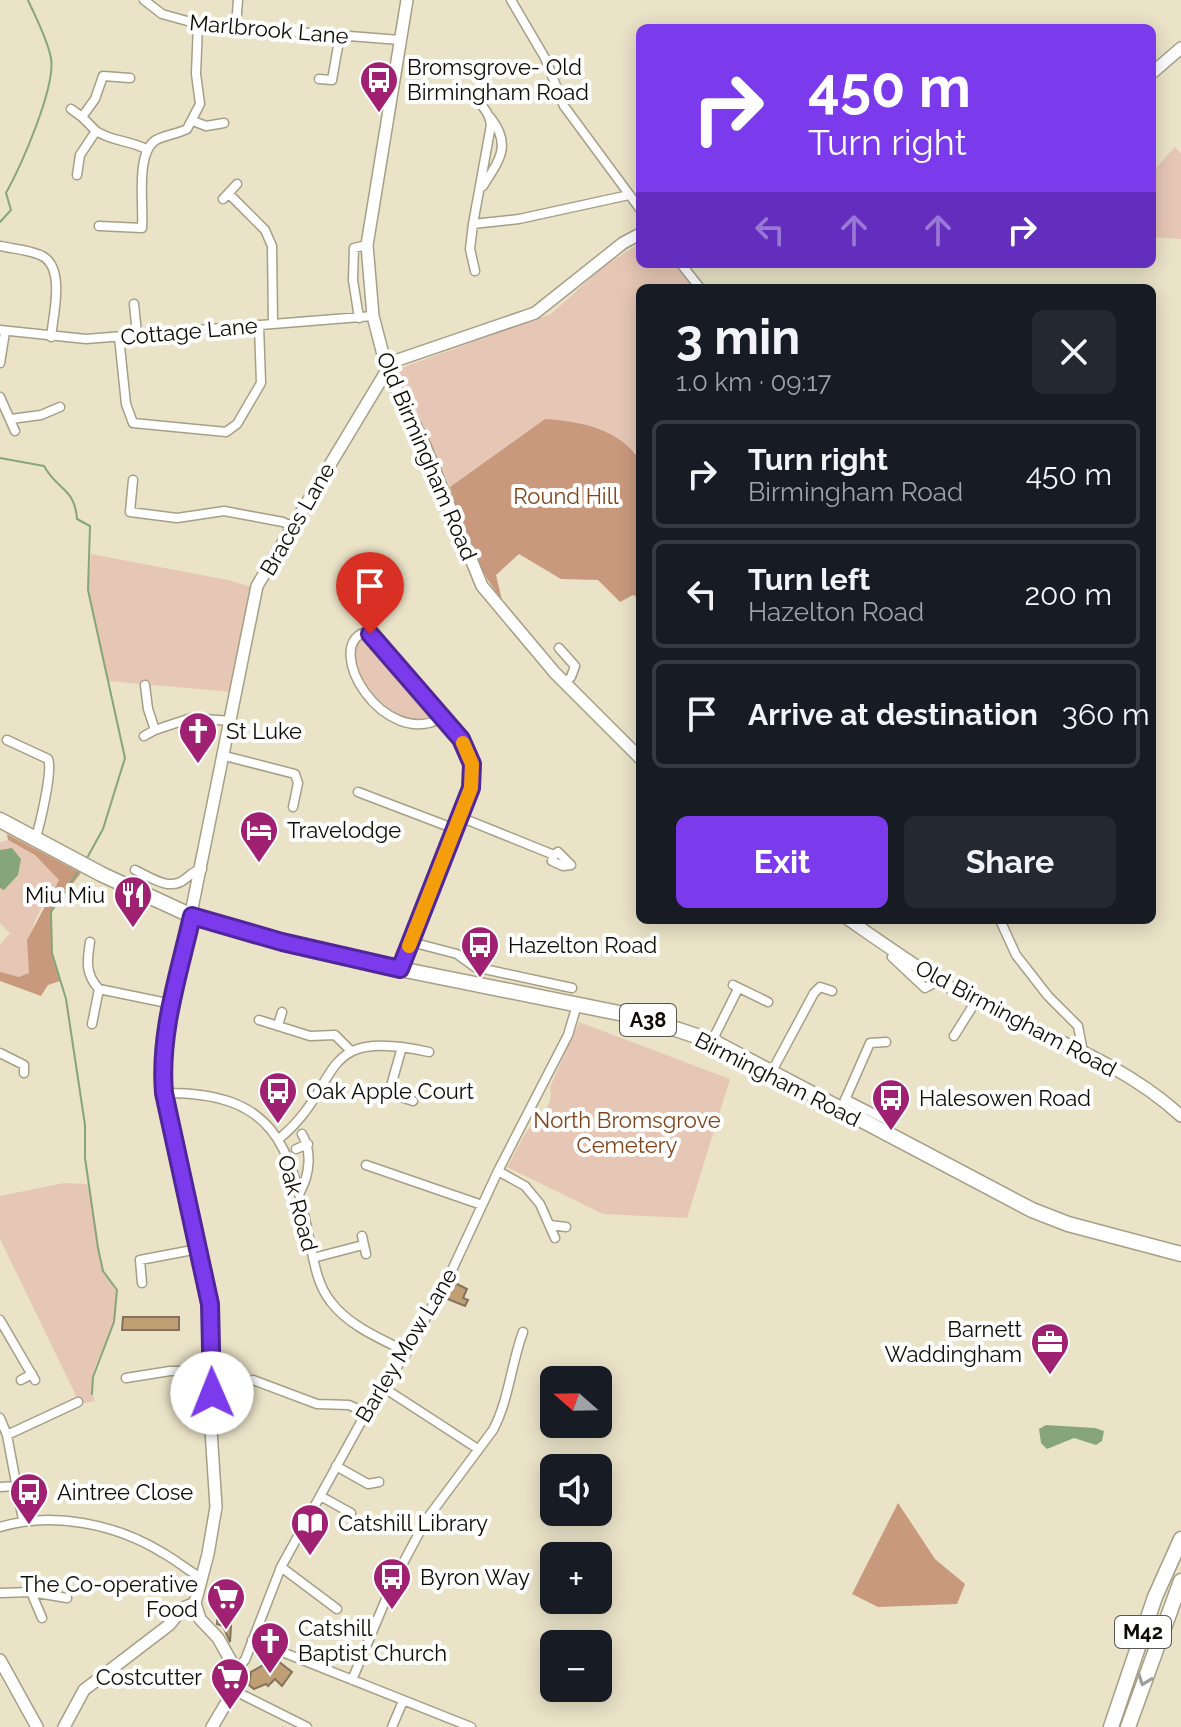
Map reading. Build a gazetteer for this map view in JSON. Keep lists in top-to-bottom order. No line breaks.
{"streets":{"highway":["A38","Birmingham Road","M42"],"main road":["Old Birmingham Road","Braces Lane"],"street":["Marlbrook Lane","Cottage Lane","Oak Road","Barley Mow Lane"]},"crossings":[["Marlbrook Lane","Old Birmingham Road"],["Cottage Lane","Old Birmingham Road"],["Old Birmingham Road","Braces Lane"],["Braces Lane","Birmingham Road"],["Braces Lane","Oak Road"],["Birmingham Road","Barley Mow Lane"],["Oak Road","Barley Mow Lane"]],"parks":["Round Hill","North Bromsgrove Cemetery"],"places":{"bus stop":["Bromsgrove- Old Birmingham Road","Hazelton Road","Oak Apple Court","Halesowen Road","Aintree Close","Byron Way"],"church":["St Luke","Catshill Baptist Church"],"hotel":["Travelodge"],"restaurant":["Miu Miu"],"office":["Barnett Waddingham"],"library":["Catshill Library"],"supermarket":["The Co-operative Food","Costcutter"]},"north":"left","page":{"turn":["450 m","Turn right"],"heading":["3 min","1.0 km · 09:17"],"list":[{"name":"Turn right","note":"Birmingham Road","value":"450 m"},{"name":"Turn left","note":"Hazelton Road","value":"200 m"},{"name":"Arrive at destination","value":"360 m"}],"buttons":["Exit","Share"],"map_buttons":["+","−"]}}
